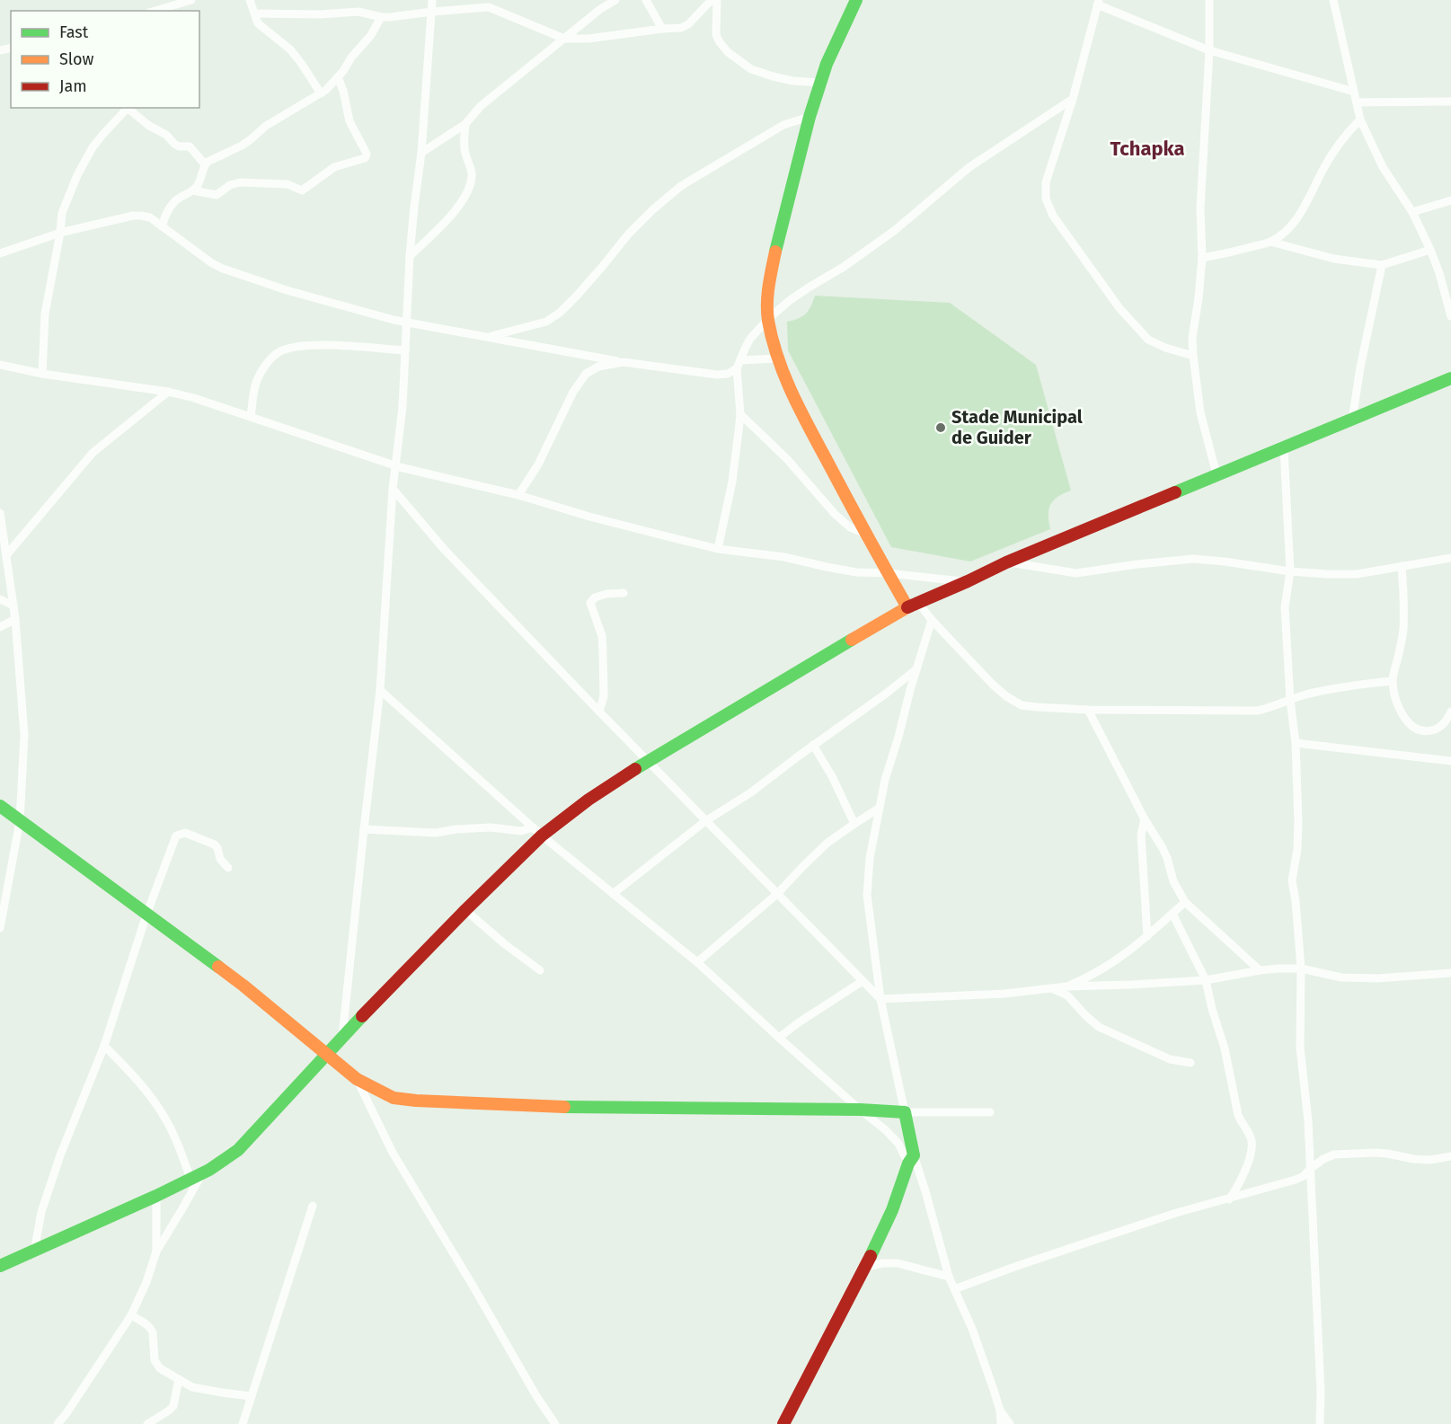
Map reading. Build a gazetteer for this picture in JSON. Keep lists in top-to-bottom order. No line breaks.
{"districts":["Tchapka"],"places":["Stade Municipal de Guider"],"legend":["Fast","Slow","Jam"]}
